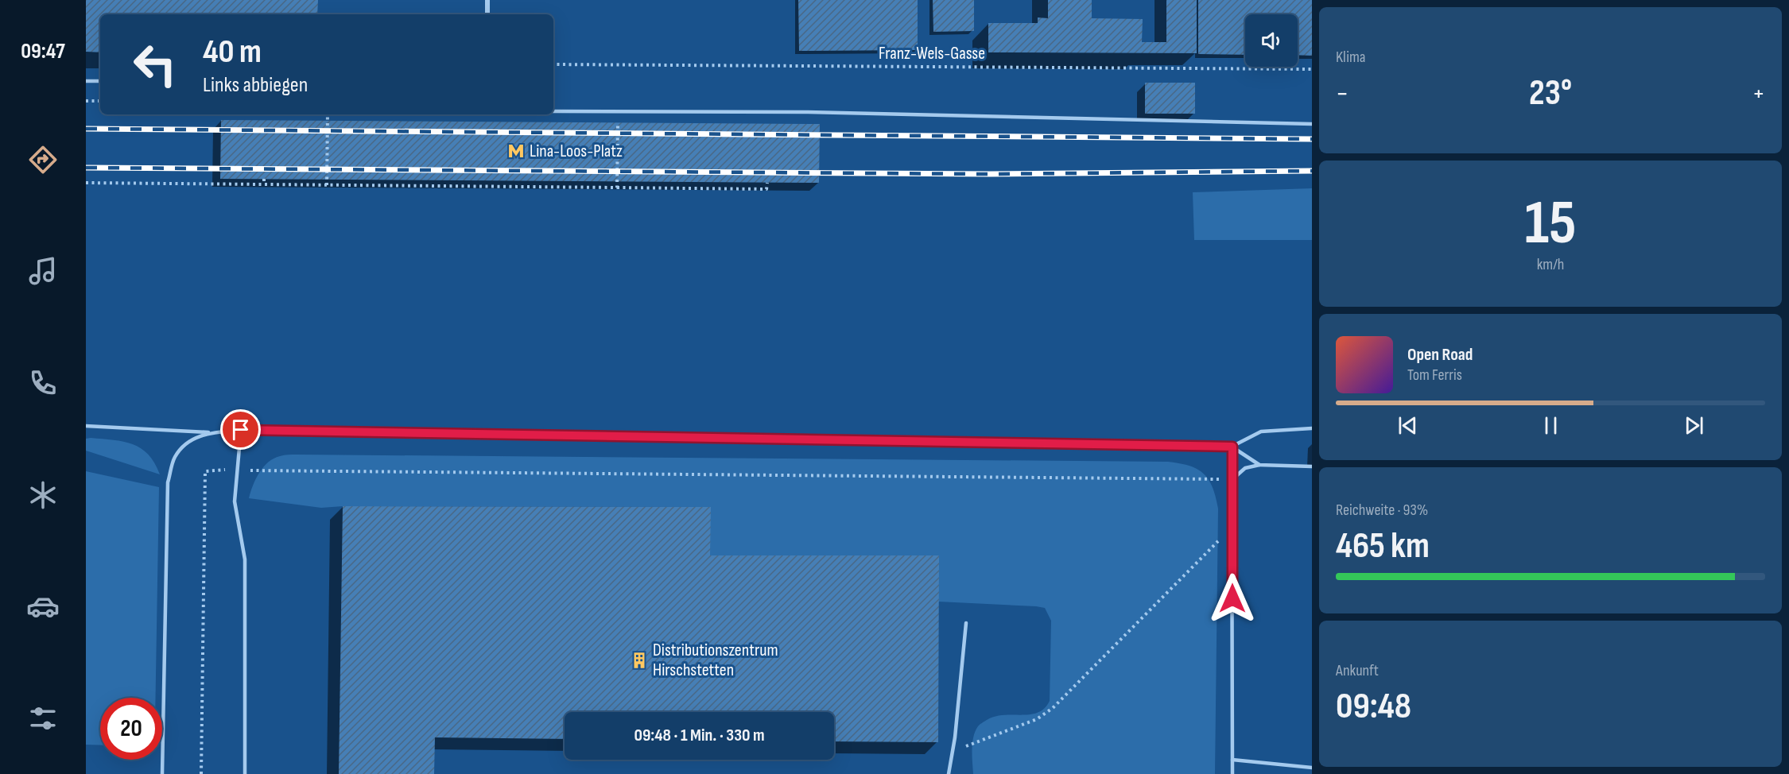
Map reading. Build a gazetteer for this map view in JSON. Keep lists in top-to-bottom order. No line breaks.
{"streets":{"path":["Franz-Wels-Gasse"]},"places":{"metro station":["Lina-Loos-Platz"],"building":["Distributionszentrum Hirschstetten"]},"page":{"tabs":"09:47","tile":["Klima",["15","km/h"],["Reichweite · 93%","465 km"],["Ankunft","09:48"]],"turn":["40 m","Links abbiegen"],"heat":["−","23°","+"],"song":["Open Road","Tom Ferris"],"limit":"20","trip":"09:48 · 1 Min. · 330 m"}}
